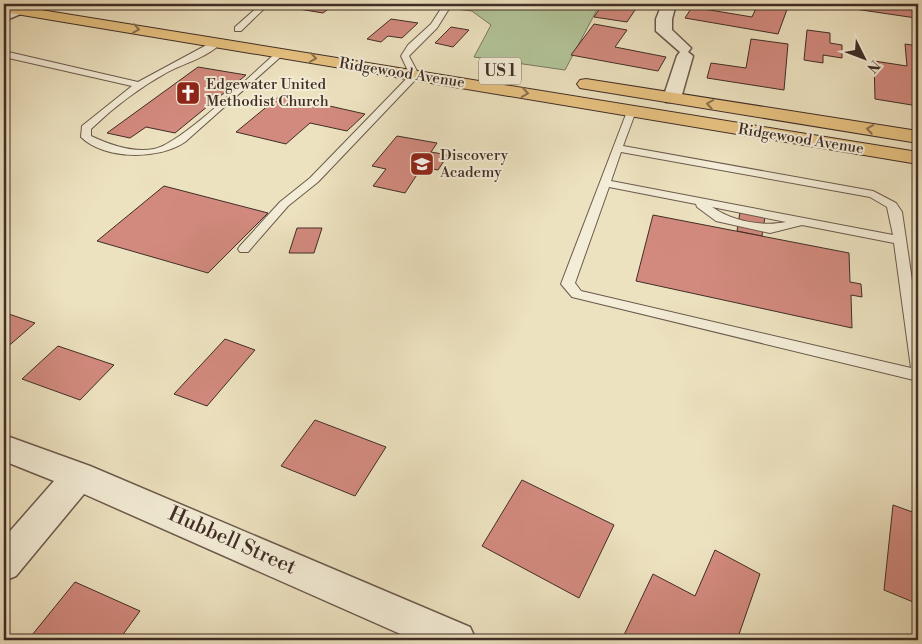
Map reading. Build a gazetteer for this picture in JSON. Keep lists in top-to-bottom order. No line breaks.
{"streets":{"main road":["US 1","Ridgewood Avenue"],"street":["Hubbell Street"]},"places":{"church":["Edgewater United Methodist Church"],"school or university":["Discovery Academy"]},"north":"bottom right"}
